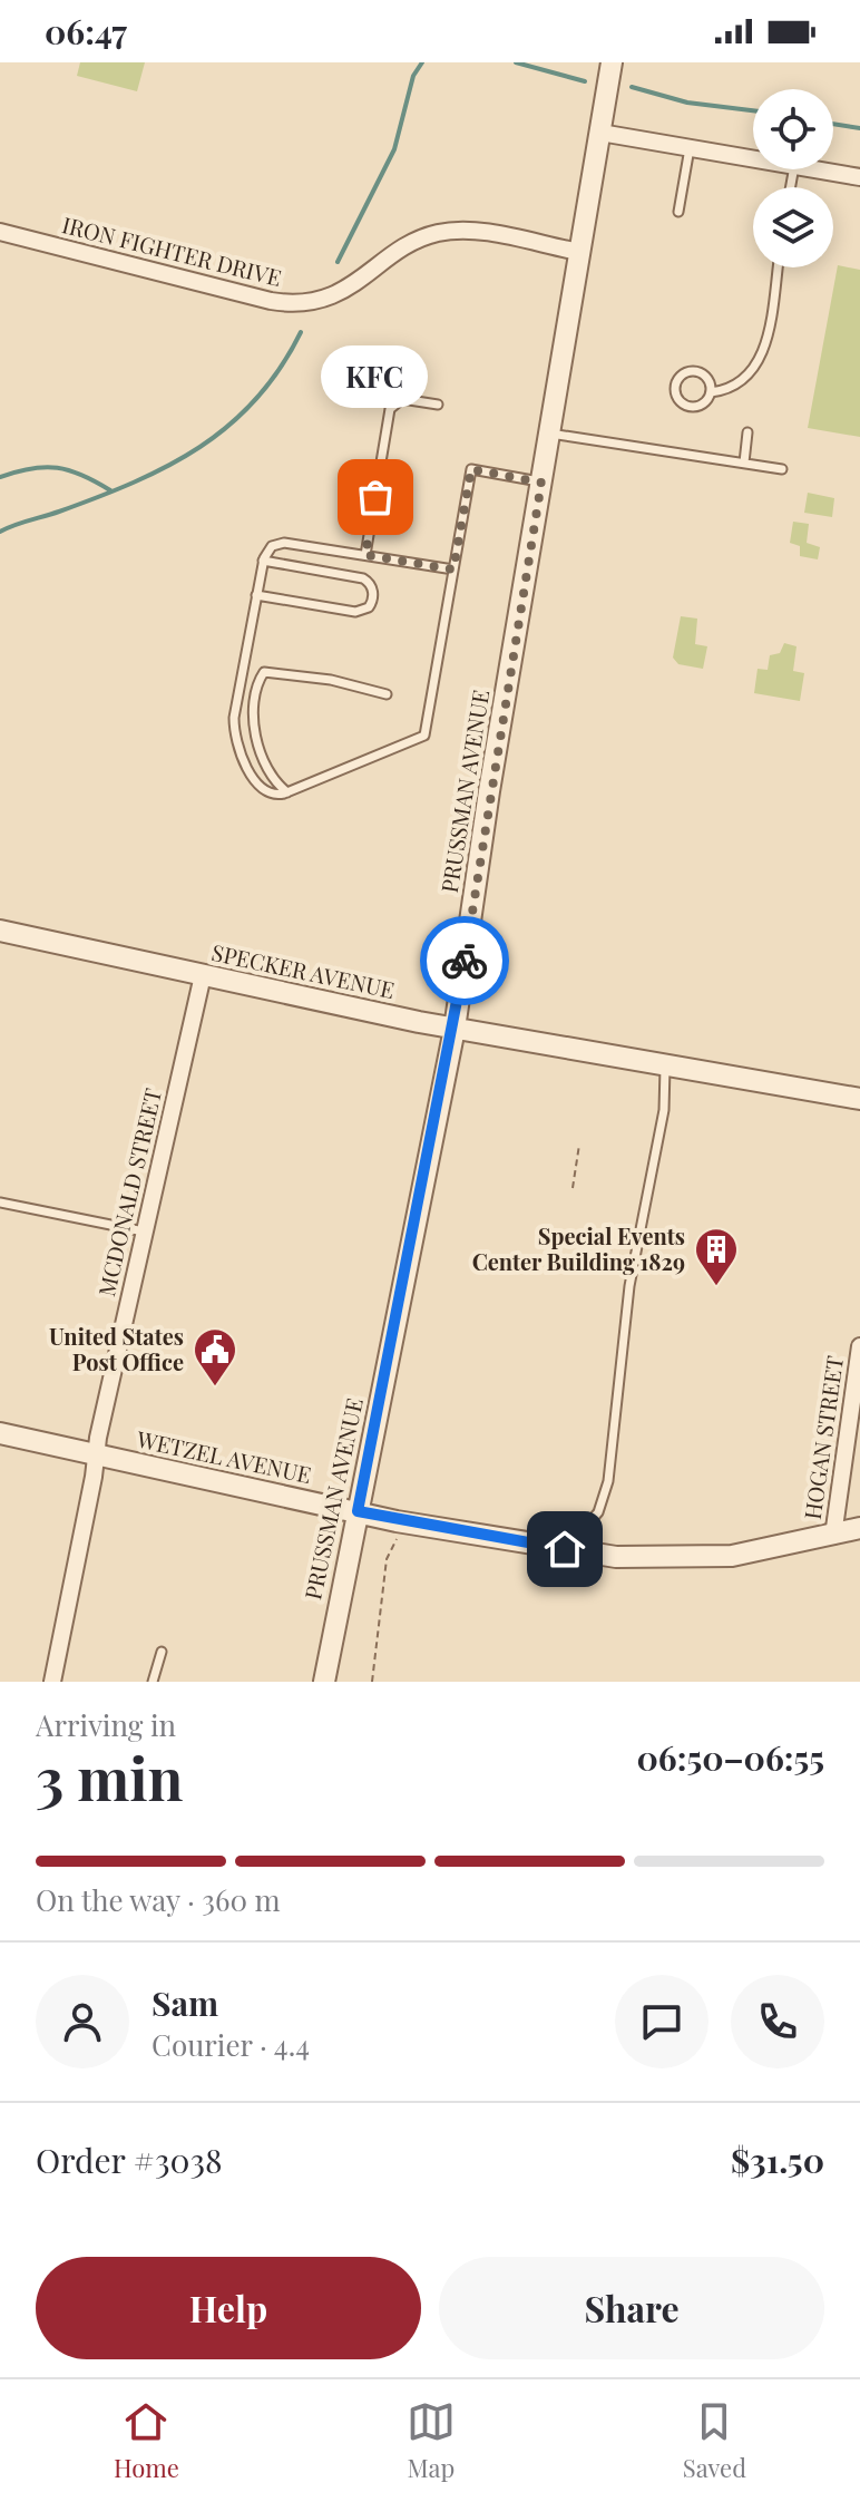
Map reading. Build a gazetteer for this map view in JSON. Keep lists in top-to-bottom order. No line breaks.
{"streets":{"street":["IRON FIGHTER DRIVE","PRUSSMAN AVENUE","SPECKER AVENUE","MCDONALD STREET","HOGAN STREET","WETZEL AVENUE"]},"crossings":[["IRON FIGHTER DRIVE","PRUSSMAN AVENUE"],["PRUSSMAN AVENUE","SPECKER AVENUE"],["PRUSSMAN AVENUE","WETZEL AVENUE"],["SPECKER AVENUE","MCDONALD STREET"],["MCDONALD STREET","WETZEL AVENUE"],["HOGAN STREET","WETZEL AVENUE"]],"places":{"other":["KFC"],"building":["Special Events Center Building 1829"],"public building":["United States Post Office"]},"page":{"status":"06:47","bubble":"KFC","heading":["3 min","Arriving in","06:50–06:55"],"panel":["Sam","Courier · 4.4","Order #3038","$31.50"],"bar":"On the way · 360 m","buttons":["Help","Share"],"tabs":["Home","Map","Saved"]}}
